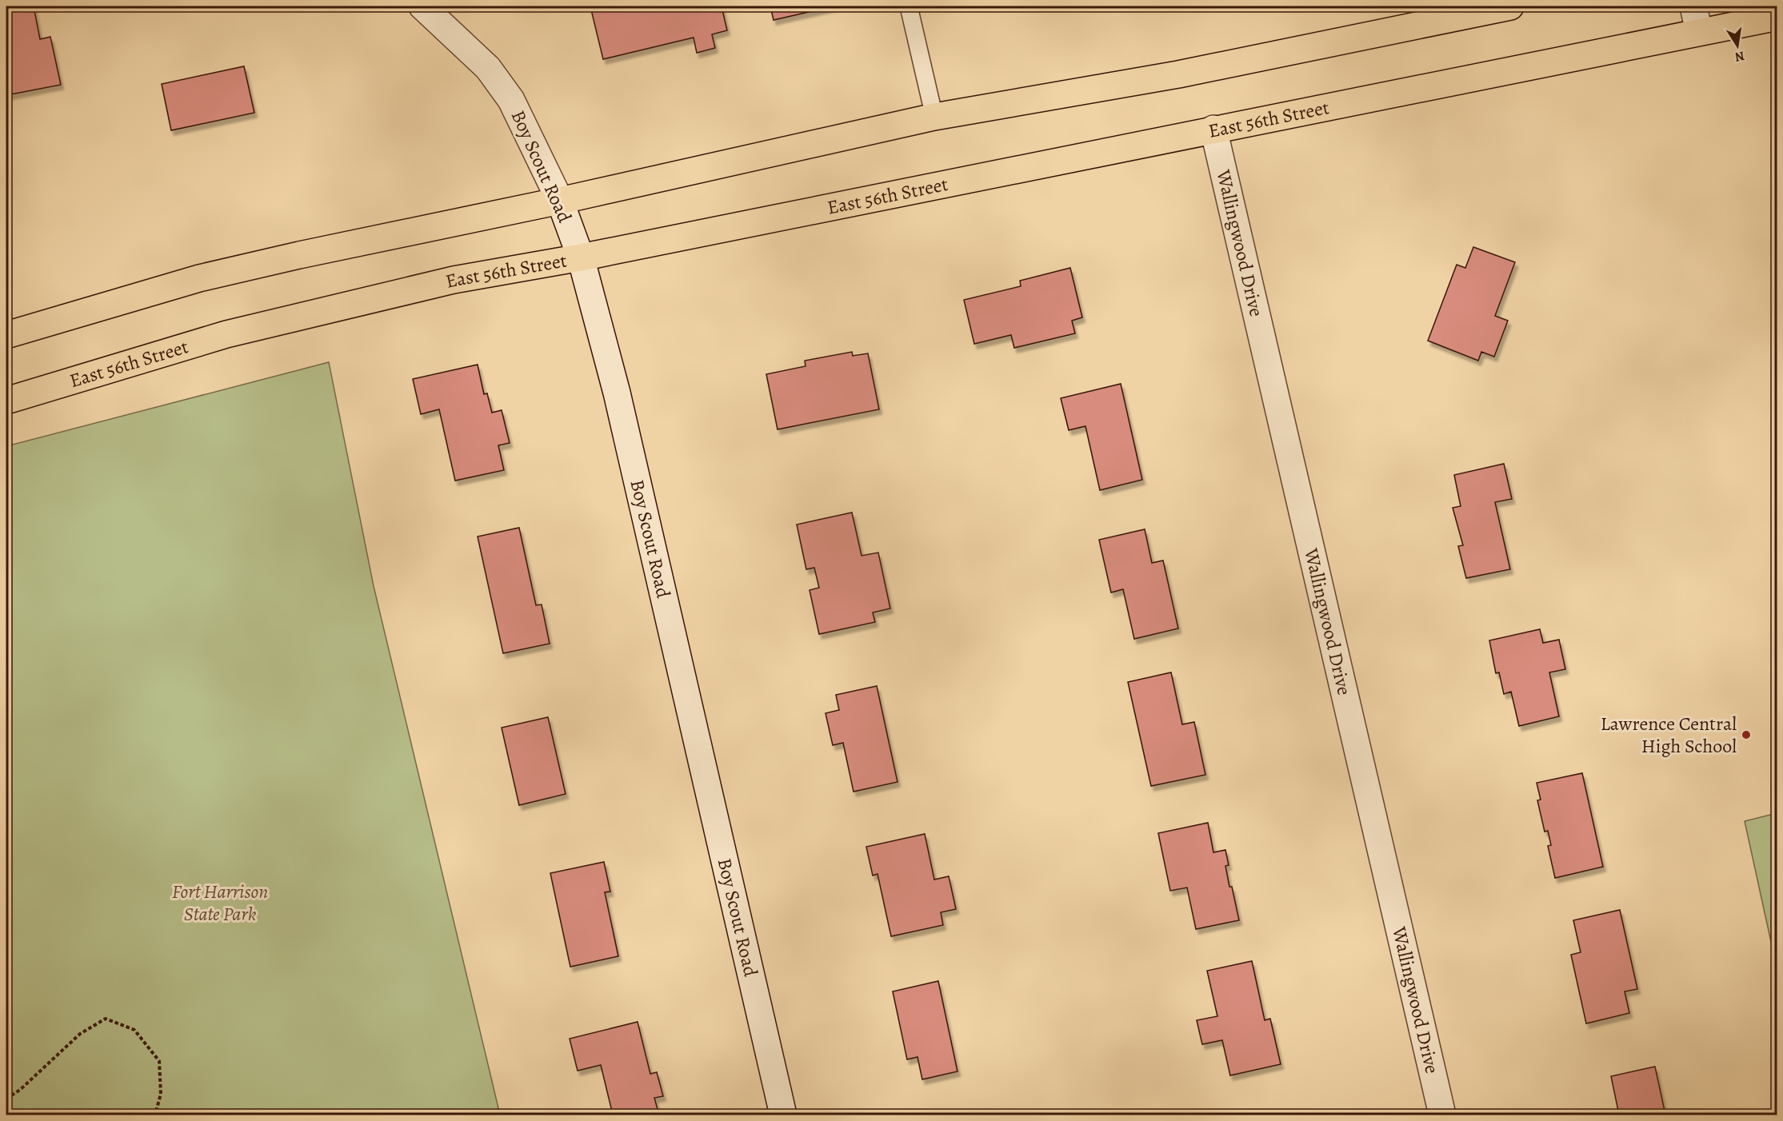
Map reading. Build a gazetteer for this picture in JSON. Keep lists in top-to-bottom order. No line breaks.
{"streets":{"main road":["East 56th Street"],"street":["Boy Scout Road","Wallingwood Drive"]},"crossings":[["East 56th Street","Boy Scout Road"],["East 56th Street","Wallingwood Drive"]],"parks":["Fort Harrison State Park"],"places":["Lawrence Central High School"],"north":"bottom"}
